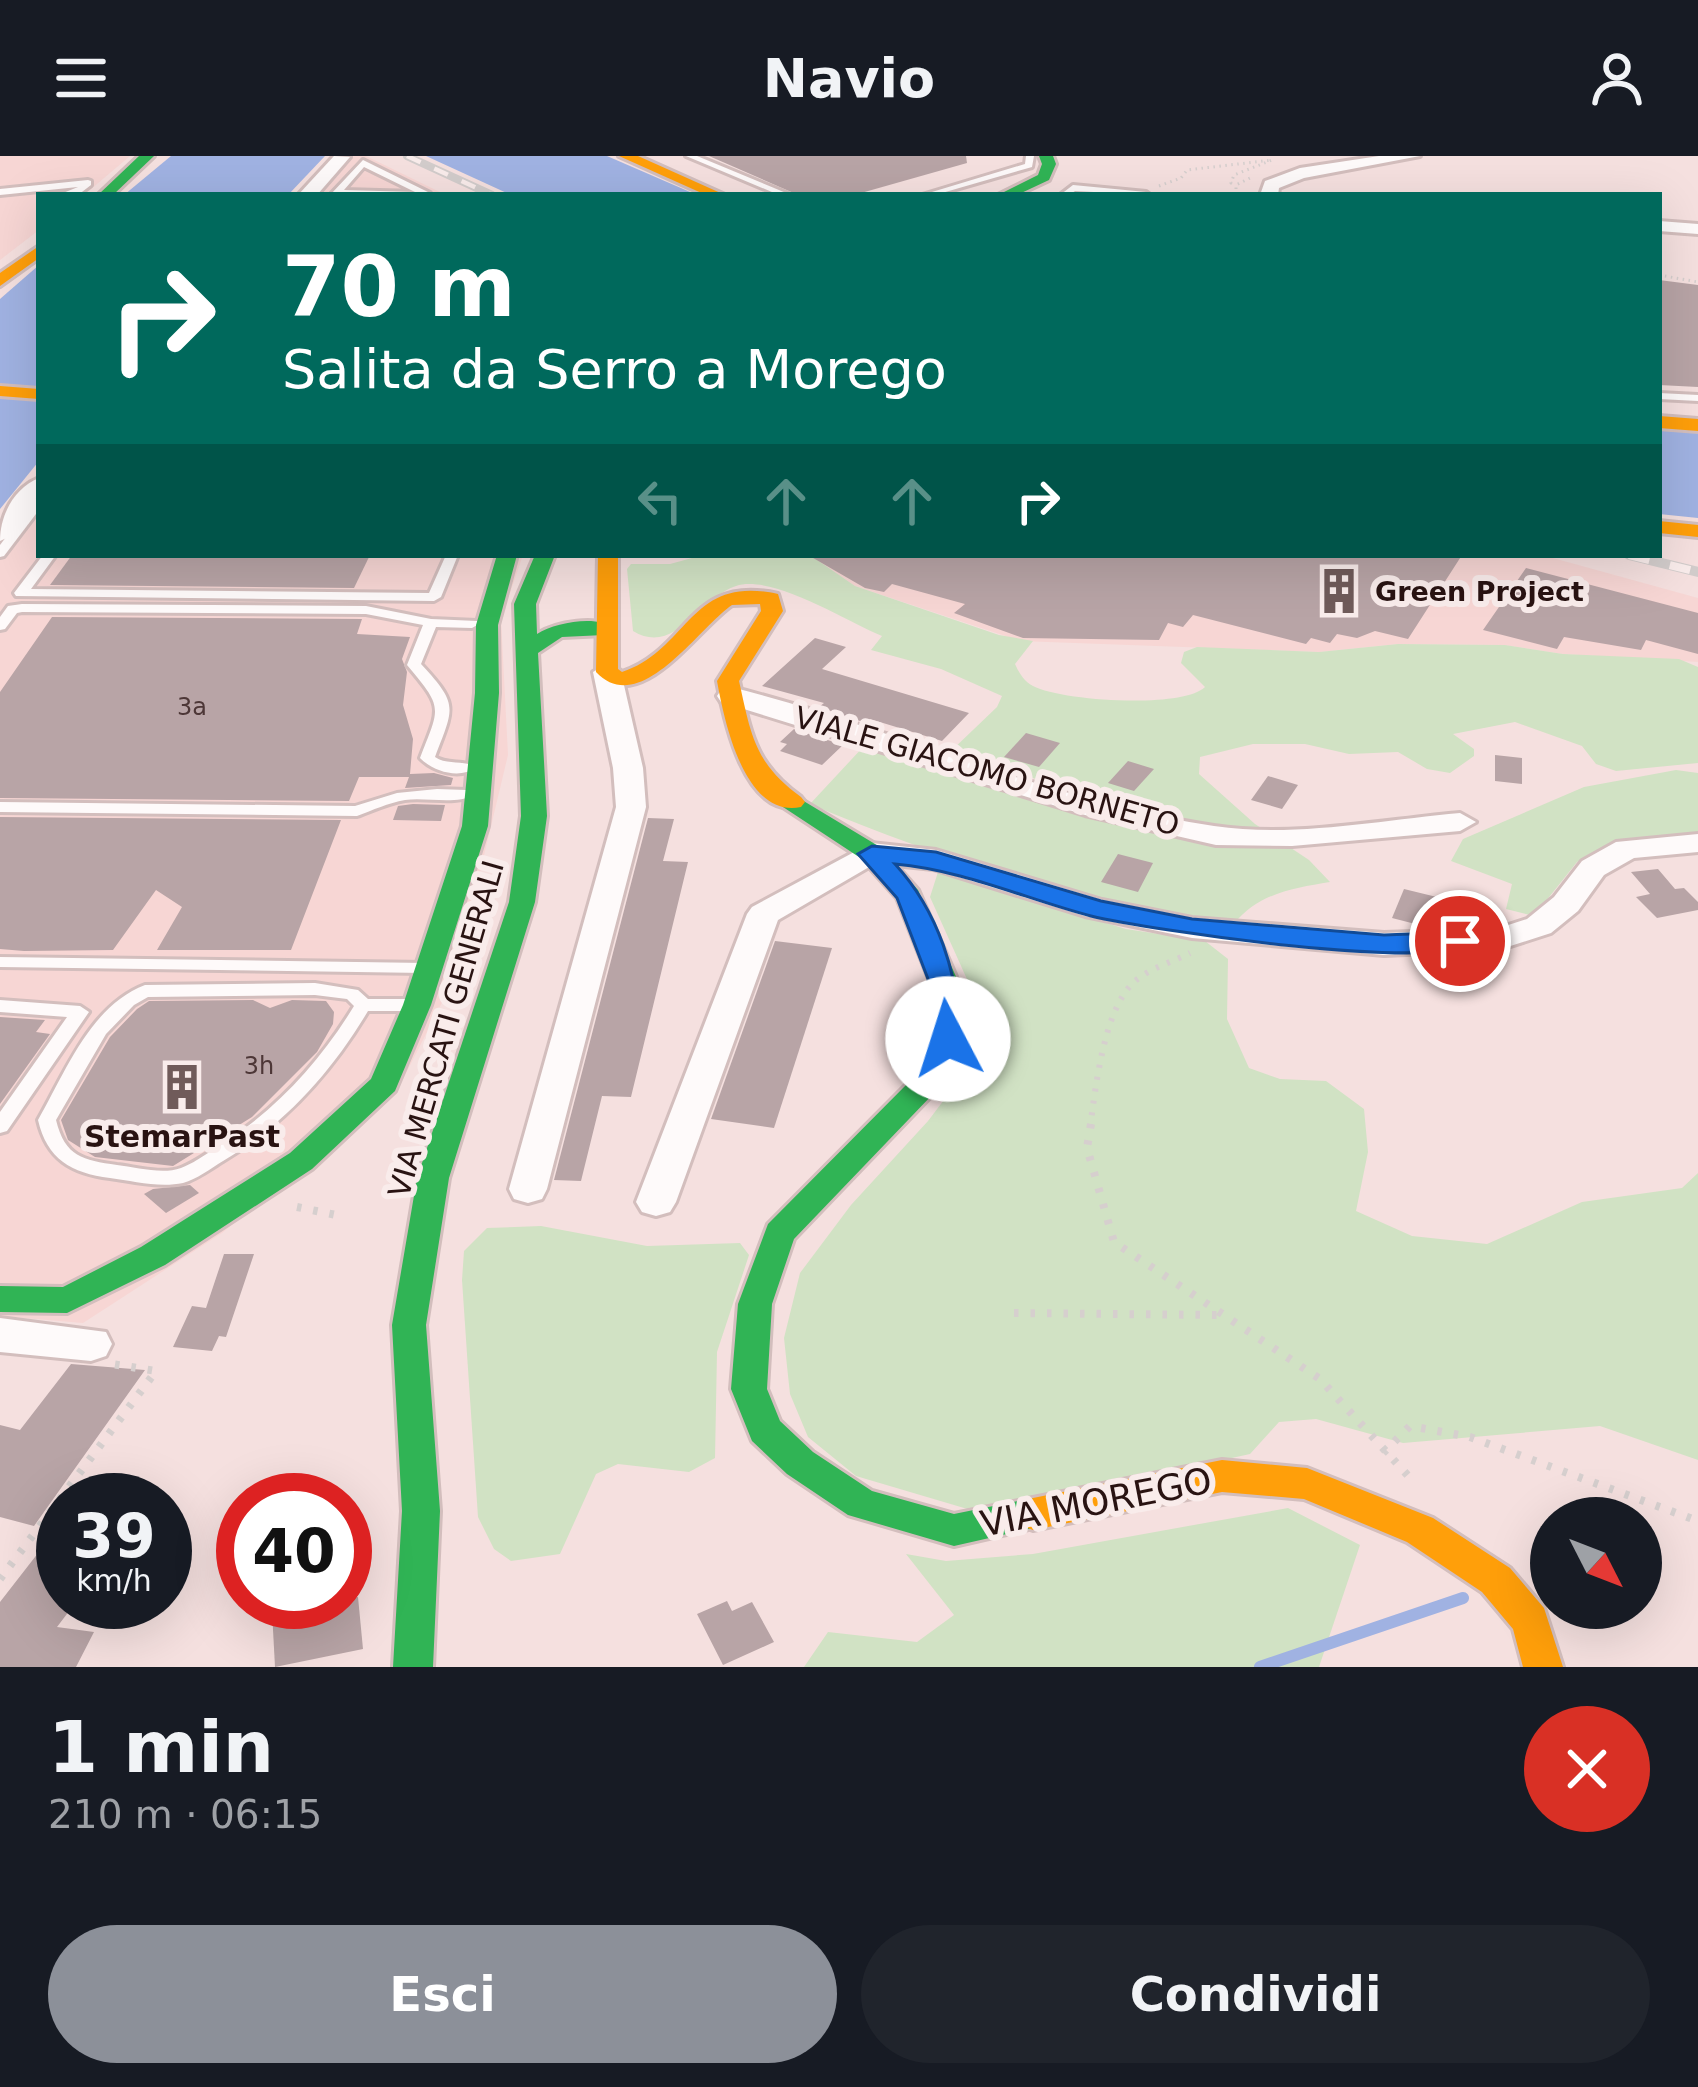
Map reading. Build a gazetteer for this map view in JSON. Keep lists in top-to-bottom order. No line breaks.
{"streets":{"main road":["VIA MERCATI GENERALI","VIA MOREGO"],"street":["VIALE GIACOMO BORNETO"]},"crossings":[["VIALE GIACOMO BORNETO","VIA MOREGO"]],"places":{"building":["Green Project","StemarPast"]},"house_numbers":["3a","3h"],"north":"bottom right","page":{"header":"Navio","turn":["70 m","Salita da Serro a Morego"],"speed":"39 km/h","limit":"40","heading":["1 min","210 m · 06:15"],"buttons":["Esci","Condividi"]}}
